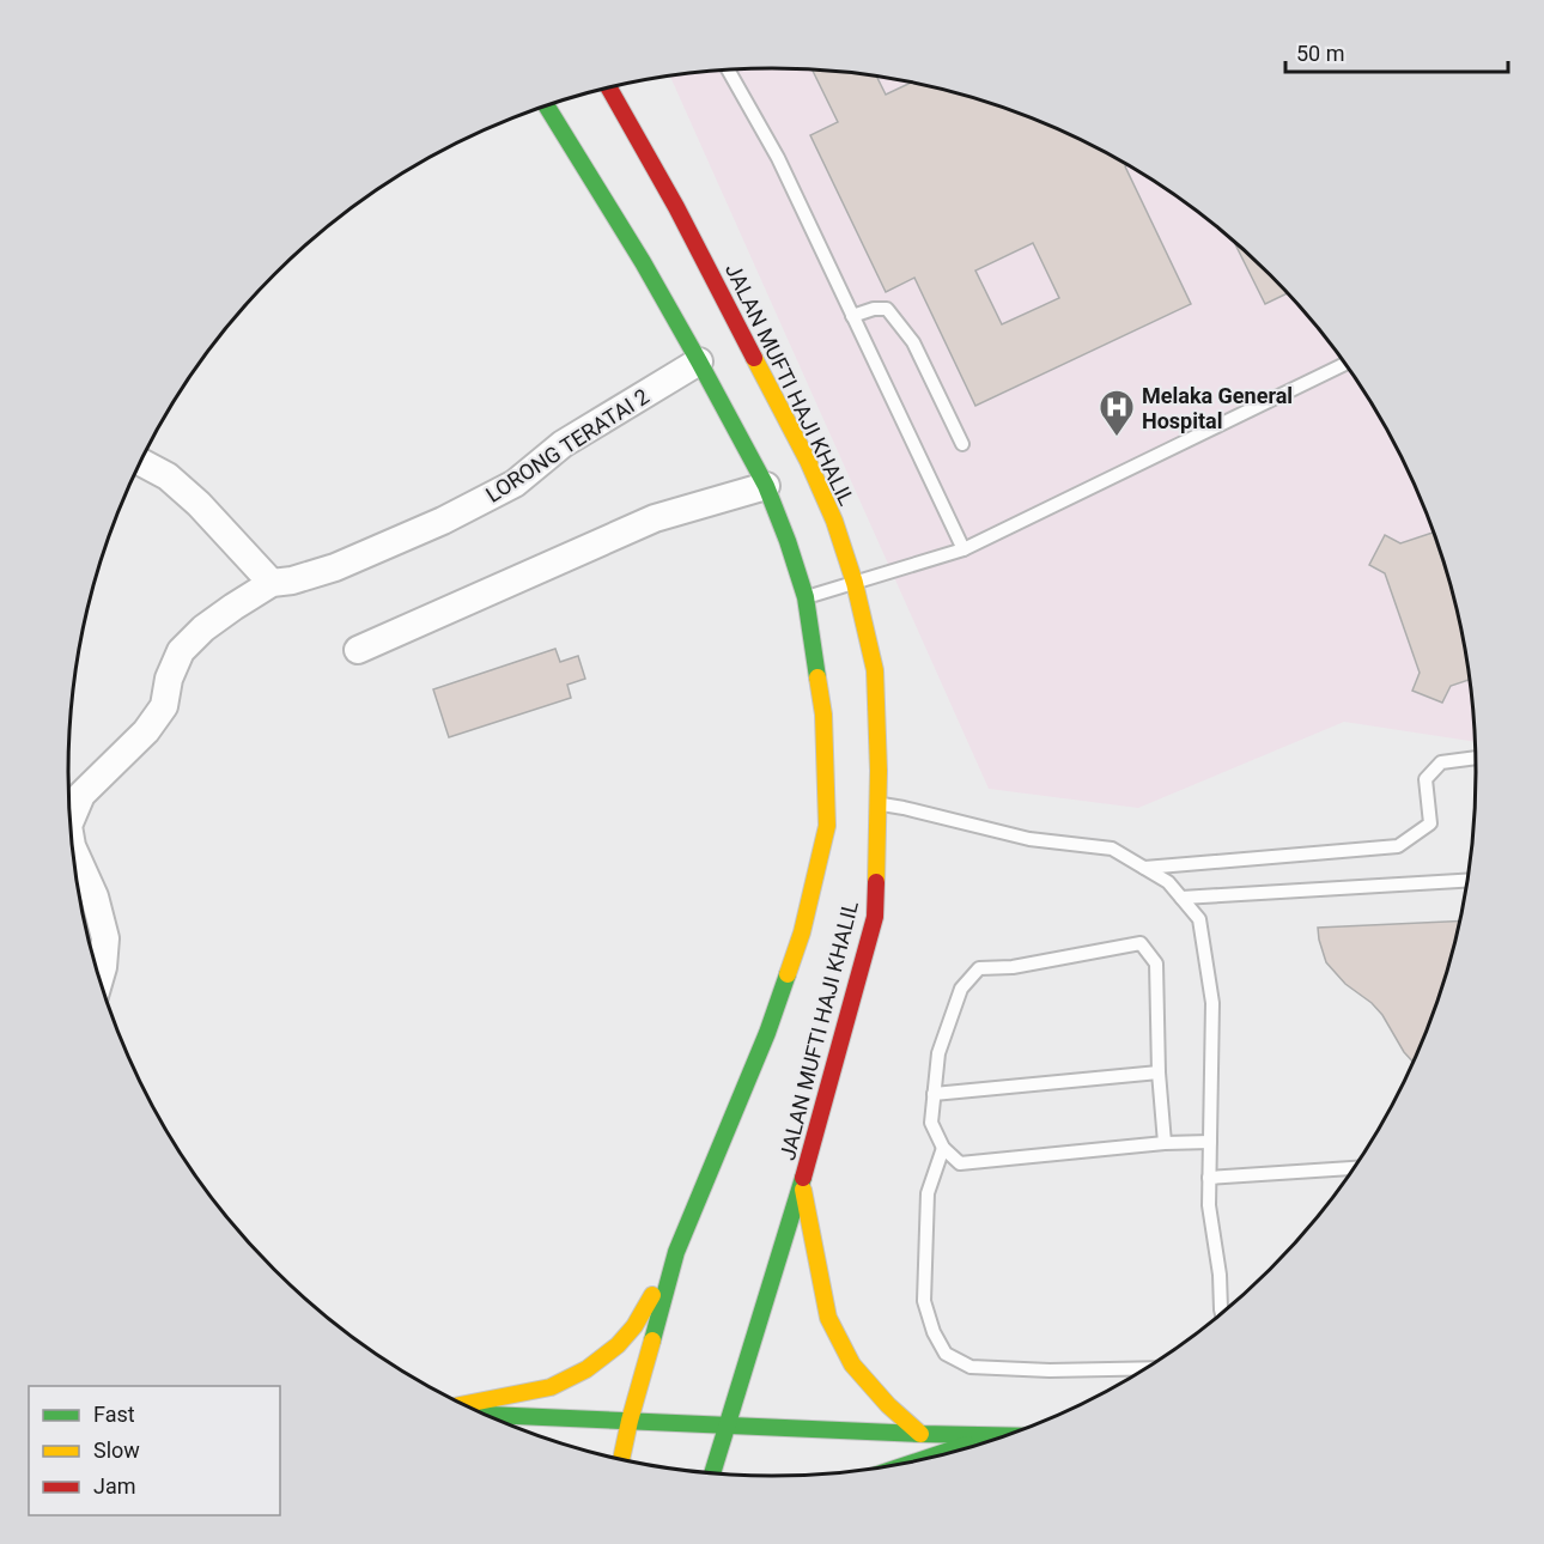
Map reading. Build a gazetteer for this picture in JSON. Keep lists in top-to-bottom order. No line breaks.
{"streets":{"main road":["JALAN MUFTI HAJI KHALIL"],"street":["LORONG TERATAI 2"]},"crossings":[["JALAN MUFTI HAJI KHALIL","LORONG TERATAI 2"]],"places":{"hospital":["Melaka General Hospital"]},"legend":["Fast","Slow","Jam"],"scale_bar":"50 m"}
